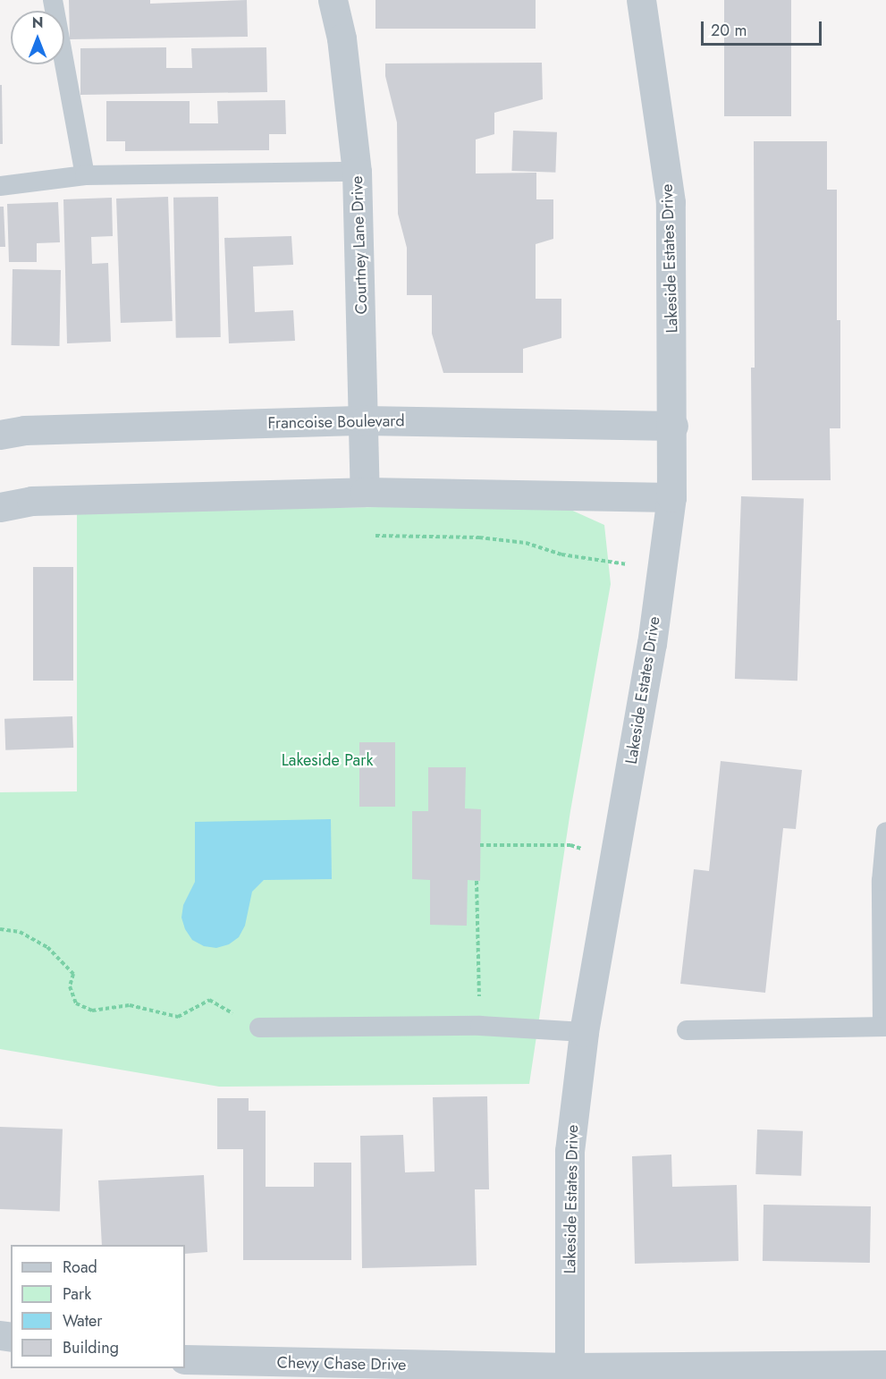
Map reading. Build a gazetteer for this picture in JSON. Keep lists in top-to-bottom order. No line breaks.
{"streets":{"street":["Courtney Lane Drive","Lakeside Estates Drive","Francoise Boulevard","Chevy Chase Drive"]},"crossings":[["Courtney Lane Drive","Francoise Boulevard"],["Lakeside Estates Drive","Francoise Boulevard"],["Lakeside Estates Drive","Chevy Chase Drive"]],"parks":["Lakeside Park"],"legend":["Road","Park","Water","Building"],"scale_bar":"20 m","north":"top"}
